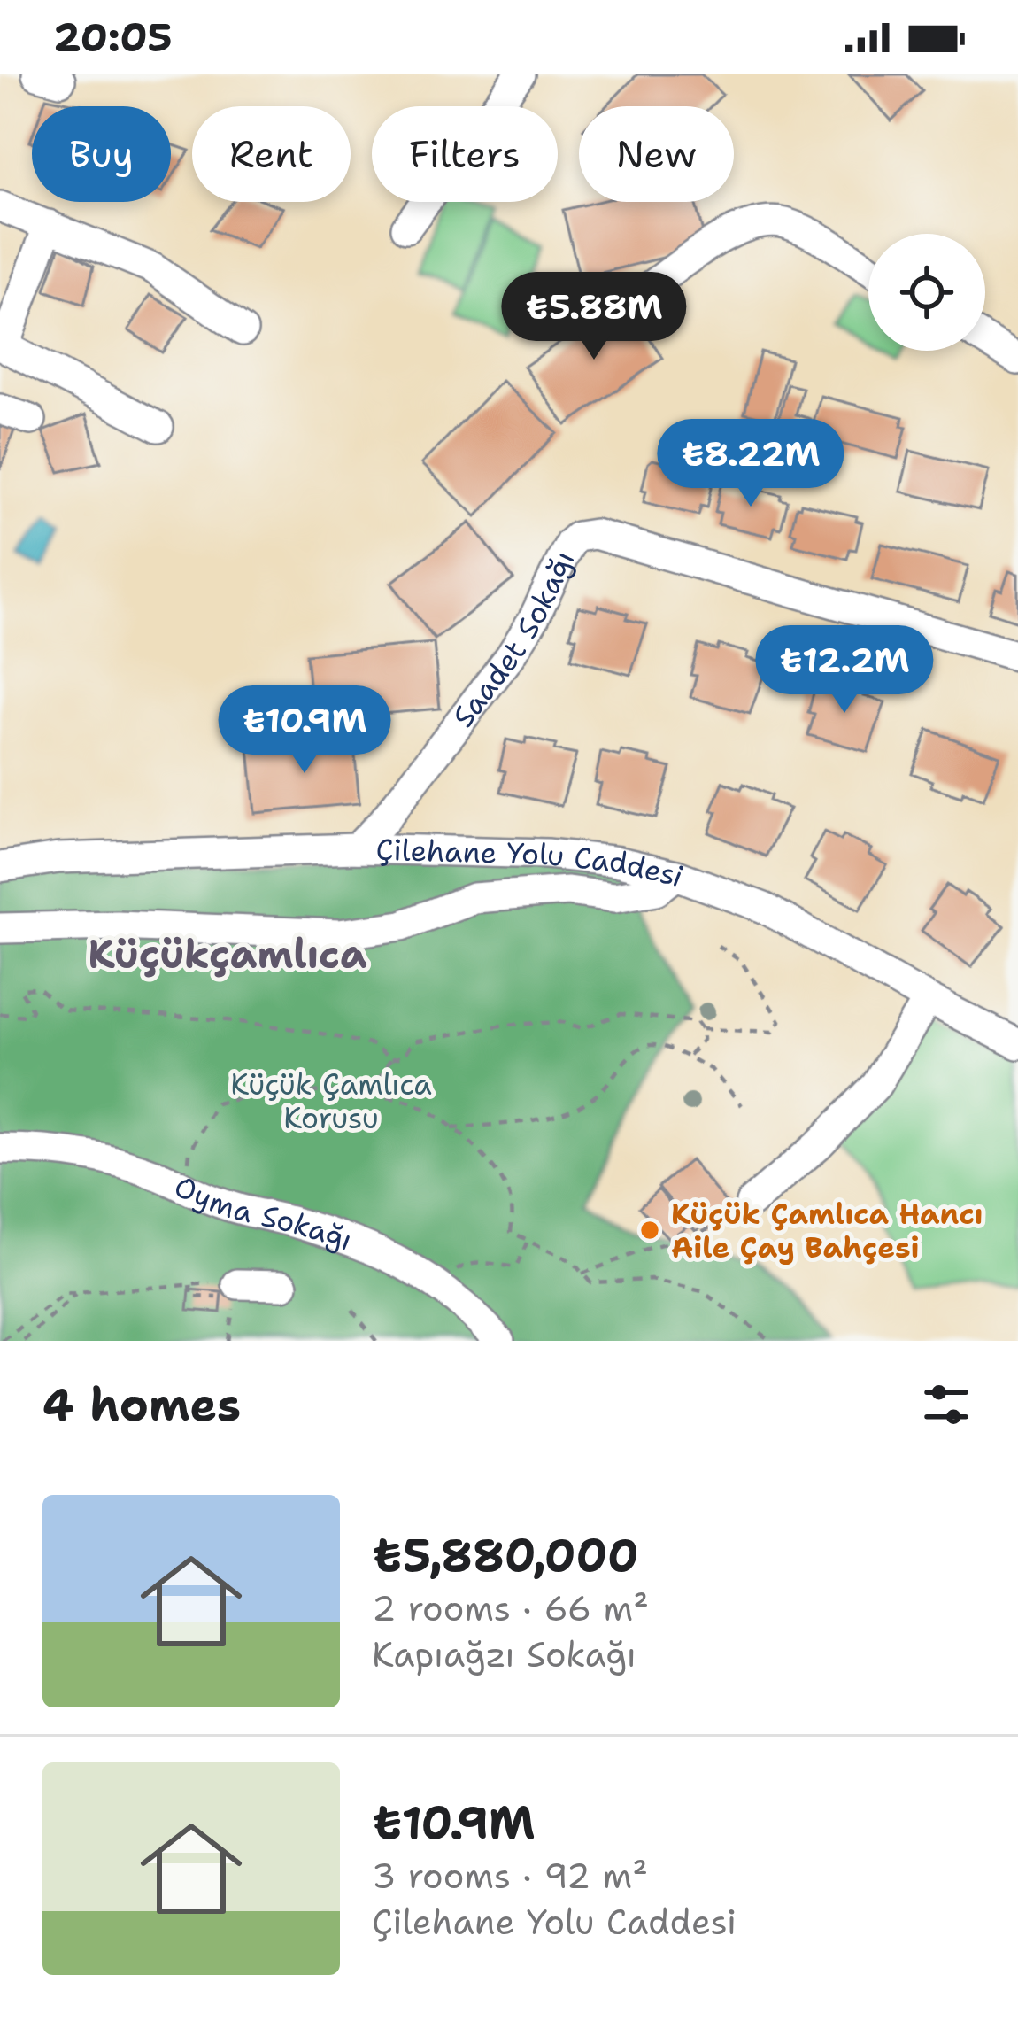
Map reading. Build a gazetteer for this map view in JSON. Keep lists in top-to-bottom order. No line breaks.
{"streets":{"street":["Saadet Sokağı","Çilehane Yolu Caddesi","Oyma Sokağı"]},"crossings":[["Saadet Sokağı","Çilehane Yolu Caddesi"]],"districts":["Küçükçamlıca"],"parks":["Küçük Çamlıca Korusu"],"places":["Küçük Çamlıca Hancı Aile Çay Bahçesi"],"page":{"status":"20:05","chip":["Buy","Rent","Filters","New"],"price":["₺5.88M","₺8.22M","₺12.2M","₺10.9M"],"heading":"4 homes","list":[{"name":"₺5,880,000","note":"2 rooms · 66 m² · Kapıağzı Sokağı"},{"name":"₺10.9M","note":"3 rooms · 92 m² · Çilehane Yolu Caddesi"}]}}
